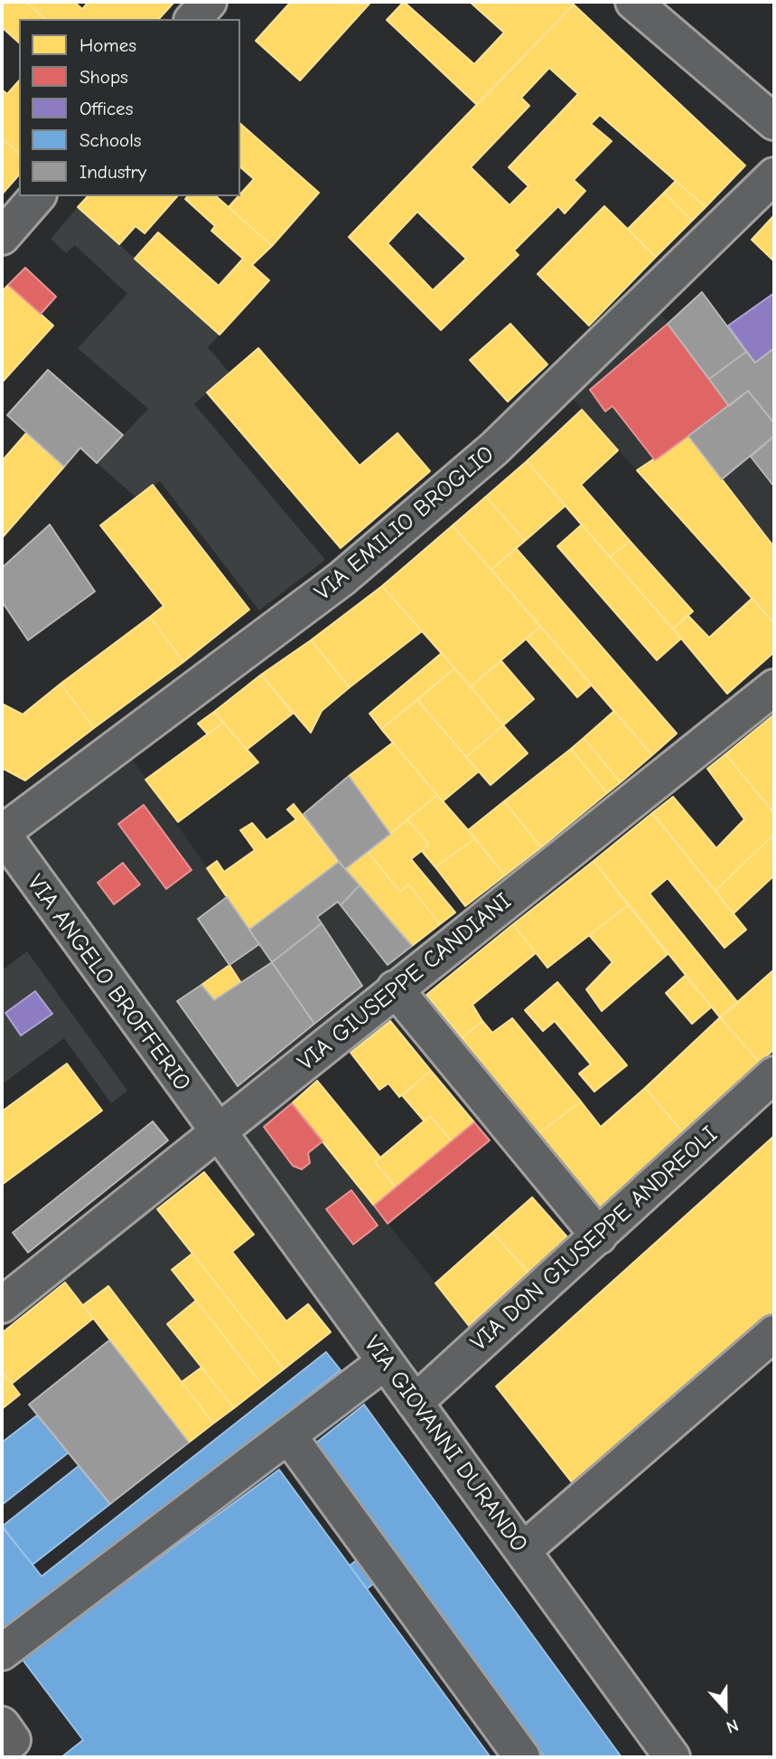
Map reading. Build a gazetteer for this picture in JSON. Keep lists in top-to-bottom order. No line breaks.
{"streets":{"street":["VIA EMILIO BROGLIO","VIA GIUSEPPE CANDIANI","VIA ANGELO BROFFERIO","VIA DON GIUSEPPE ANDREOLI","VIA GIOVANNI DURANDO"]},"crossings":[["VIA EMILIO BROGLIO","VIA ANGELO BROFFERIO"],["VIA GIUSEPPE CANDIANI","VIA ANGELO BROFFERIO"],["VIA GIUSEPPE CANDIANI","VIA GIOVANNI DURANDO"],["VIA ANGELO BROFFERIO","VIA GIOVANNI DURANDO"],["VIA DON GIUSEPPE ANDREOLI","VIA GIOVANNI DURANDO"]],"legend":["Homes","Shops","Offices","Schools","Industry"],"north":"bottom"}
